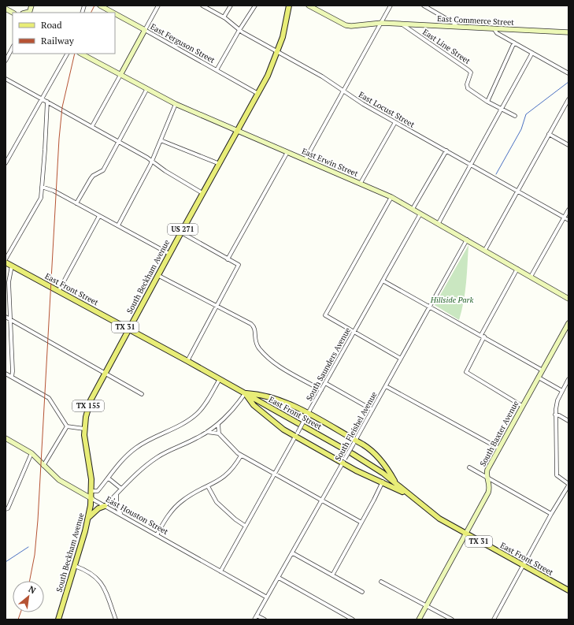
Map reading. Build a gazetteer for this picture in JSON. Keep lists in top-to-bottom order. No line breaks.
{"streets":{"main road":["US 271","South Beckham Avenue","East Front Street","TX 31","TX 155"],"street":["East Commerce Street","East Ferguson Street","East Line Street","East Locust Street","East Erwin Street","South Saunders Avenue","South Fleishel Avenue","South Baxter Avenue","East Houston Street"]},"crossings":[["East Commerce Street","East Line Street"],["East Ferguson Street","US 271"],["East Locust Street","US 271"],["East Erwin Street","US 271"],["East Erwin Street","South Beckham Avenue"],["East Erwin Street","South Saunders Avenue"],["East Erwin Street","South Fleishel Avenue"],["US 271","South Beckham Avenue"],["South Beckham Avenue","East Front Street"],["South Beckham Avenue","East Houston Street"],["East Front Street","South Baxter Avenue"],["South Saunders Avenue","East Houston Street"],["South Fleishel Avenue","East Houston Street"]],"parks":["Hillside Park"],"legend":["Road","Railway"],"north":"top right"}
